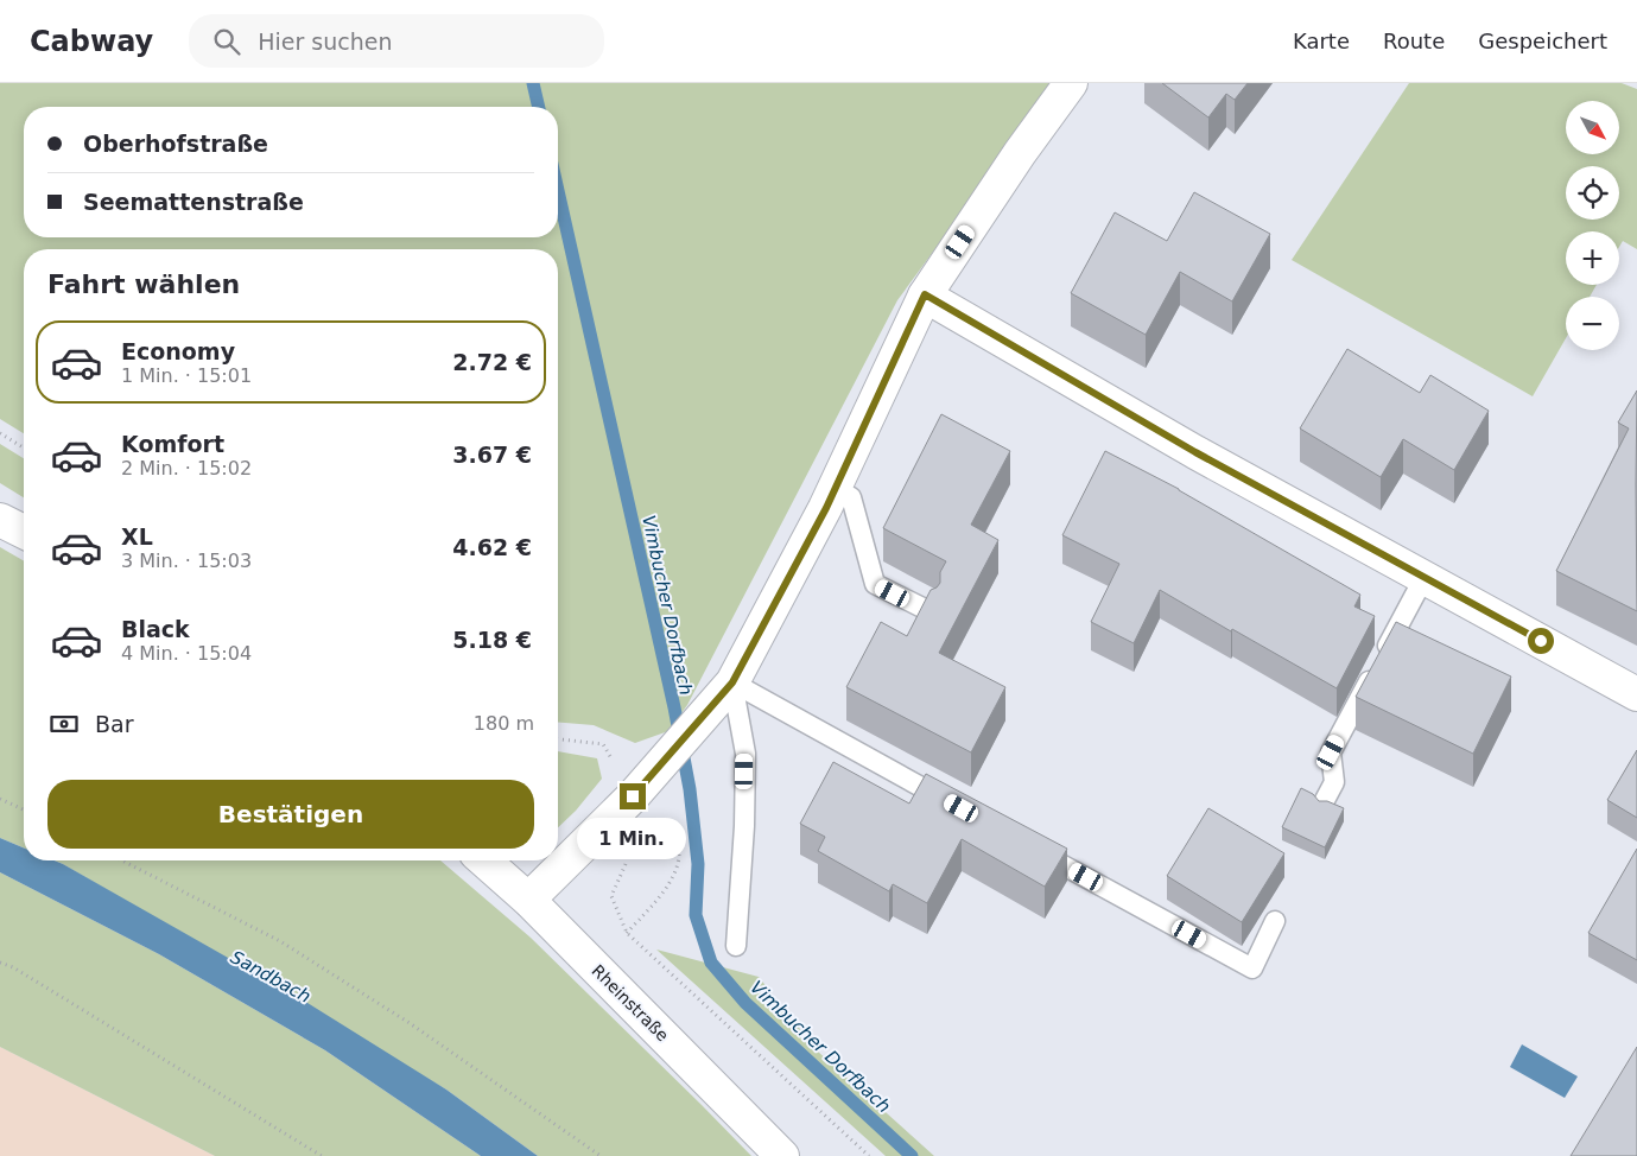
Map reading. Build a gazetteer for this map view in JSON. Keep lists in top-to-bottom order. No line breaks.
{"streets":{"street":["Rheinstraße"]},"water":["Vimbucher Dorfbach","Sandbach"],"north":"bottom right","page":{"header":"Cabway","search":"Hier suchen","nav":["Karte","Route","Gespeichert"],"map_buttons":["+","−"],"banner":["Oberhofstraße","Seemattenstraße"],"heading":"Fahrt wählen","list":[{"name":"Economy","note":"1 Min. · 15:01","value":"2.72 €"},{"name":"Komfort","note":"2 Min. · 15:02","value":"3.67 €"},{"name":"XL","note":"3 Min. · 15:03","value":"4.62 €"},{"name":"Black","note":"4 Min. · 15:04","value":"5.18 €"}],"pay":["Bar","180 m"],"buttons":"Bestätigen","bubble":"1 Min."}}
